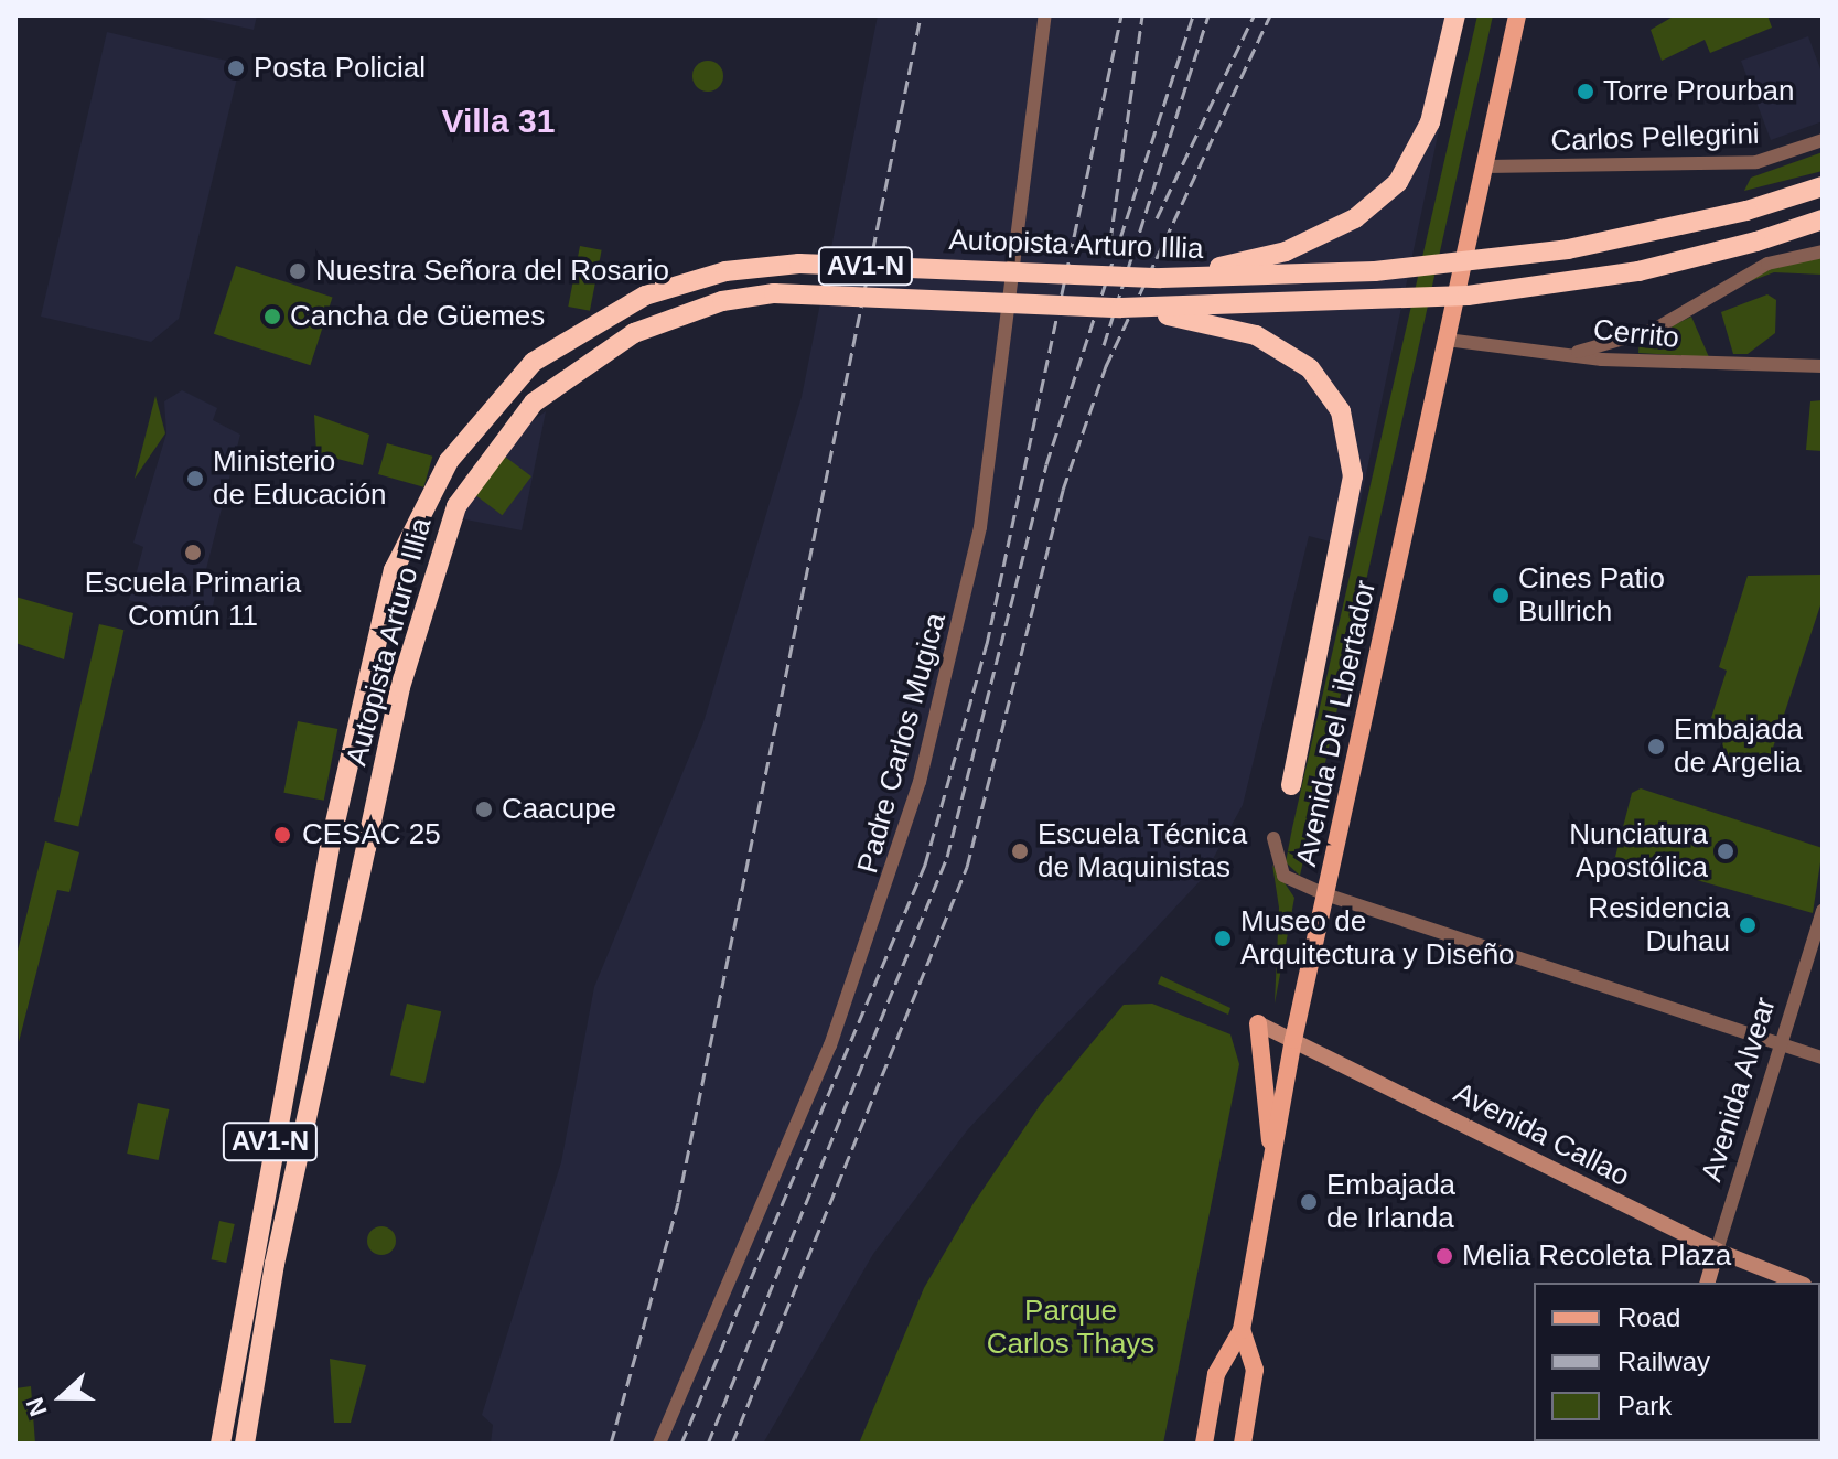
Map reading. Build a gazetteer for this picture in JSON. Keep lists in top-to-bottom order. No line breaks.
{"streets":{"highway":["Autopista Arturo Illia","AV1-N"],"main road":["Avenida Del Libertador","Avenida Alvear","Avenida Callao"],"street":["Carlos Pellegrini","Cerrito","Padre Carlos Mugica"]},"crossings":[["Carlos Pellegrini","Avenida Del Libertador"],["Cerrito","Avenida Del Libertador"],["Avenida Del Libertador","Avenida Callao"],["Avenida Alvear","Avenida Callao"]],"districts":["Villa 31"],"parks":["Parque Carlos Thays"],"places":["Posta Policial","Torre Prourban","Nuestra Señora del Rosario","Cancha de Güemes","Ministerio de Educación","Escuela Primaria Común 11","Cines Patio Bullrich","Embajada de Argelia","Caacupe","CESAC 25","Escuela Técnica de Maquinistas","Nunciatura Apostólica","Residencia Duhau","Museo de Arquitectura y Diseño","Embajada de Irlanda","Melia Recoleta Plaza"],"legend":["Road","Railway","Park"],"north":"left"}
